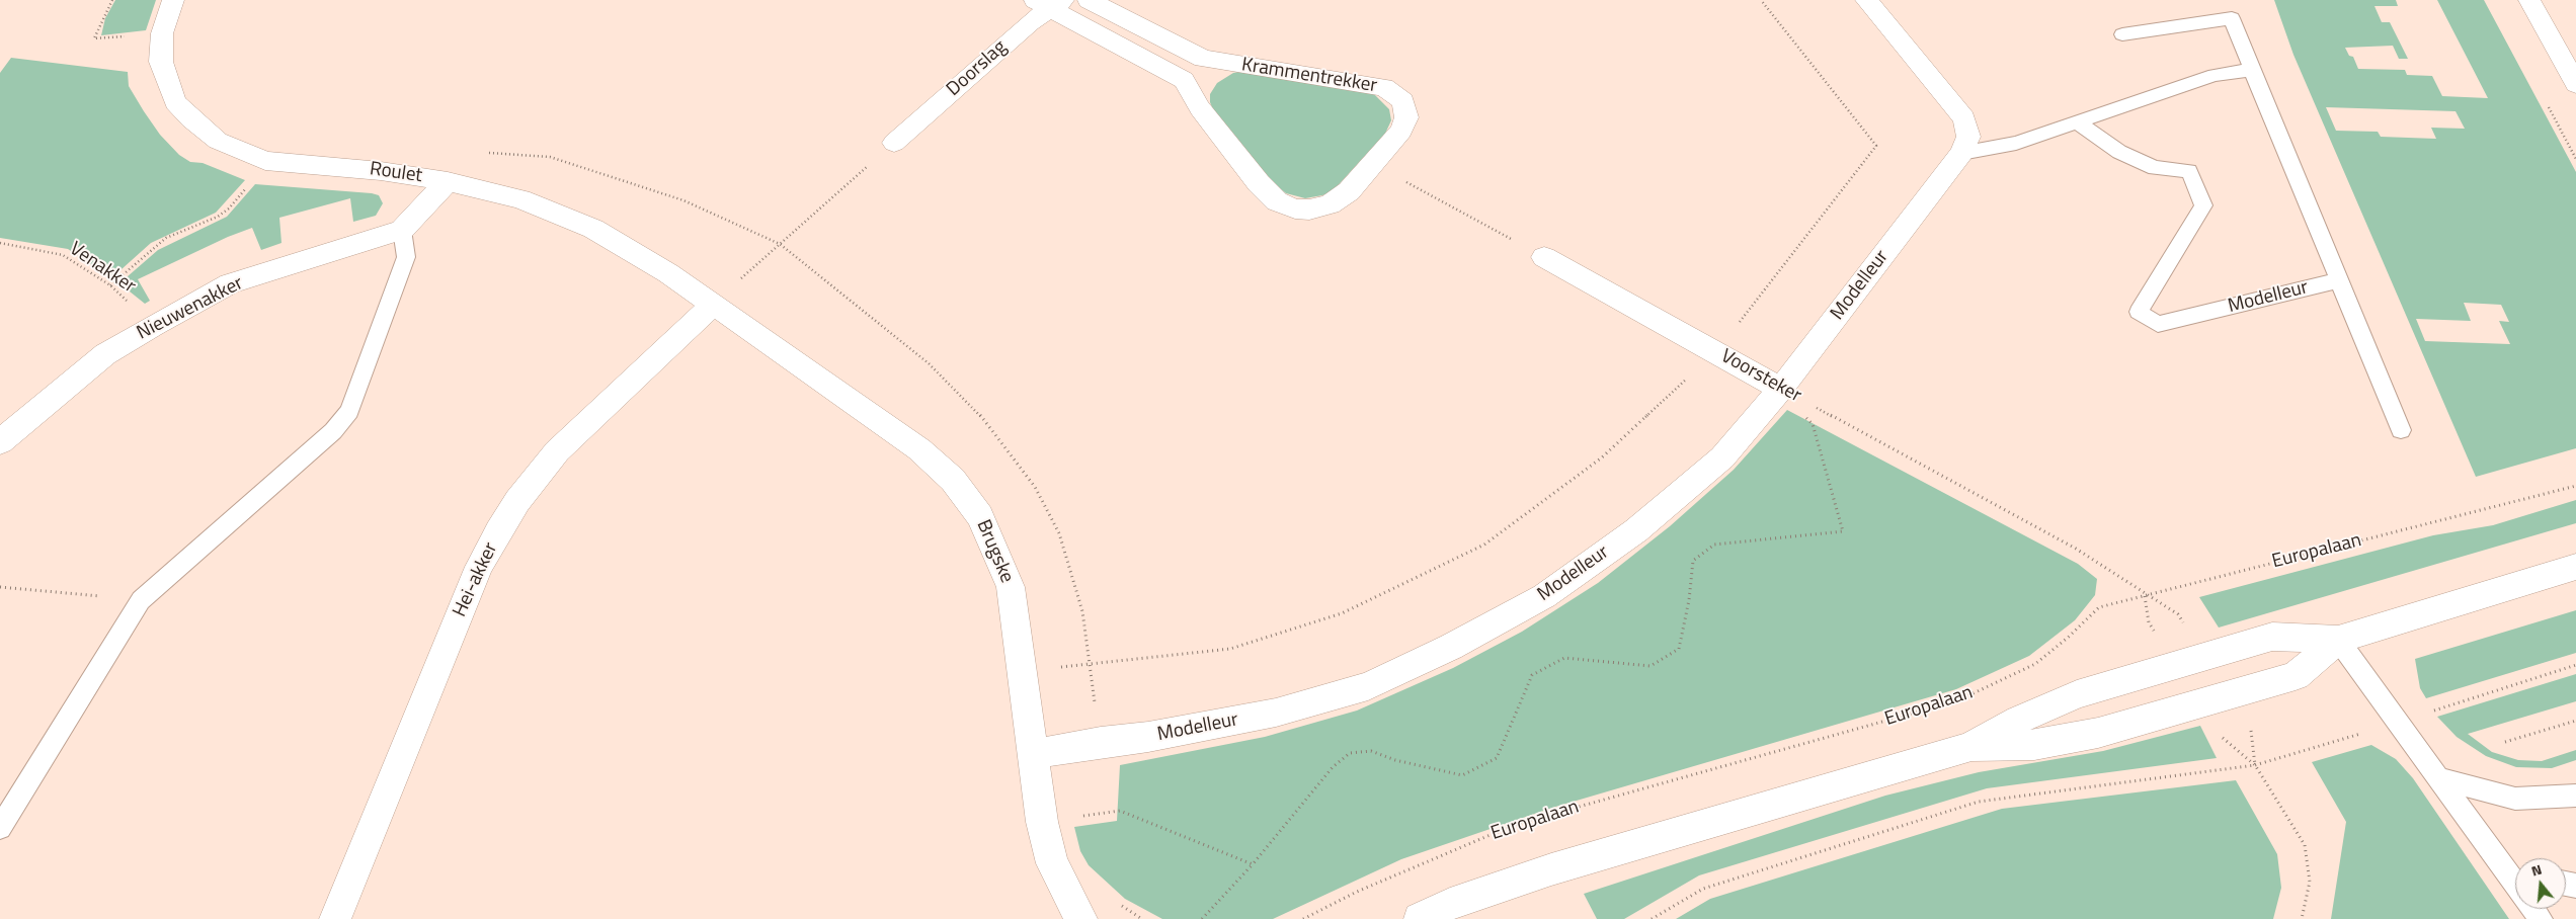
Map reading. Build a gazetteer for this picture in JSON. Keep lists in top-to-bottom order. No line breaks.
{"streets":{"street":["Doorslag","Krammentrekker","Roulet","Modelleur","Nieuwenakker","Voorsteker","Brugske","Hei-akker"],"path":["Venakker","Europalaan"]},"crossings":[["Roulet","Nieuwenakker"],["Roulet","Brugske"],["Roulet","Hei-akker"],["Venakker","Nieuwenakker"],["Modelleur","Voorsteker"],["Modelleur","Brugske"],["Voorsteker","Europalaan"],["Brugske","Hei-akker"]],"north":"top"}
